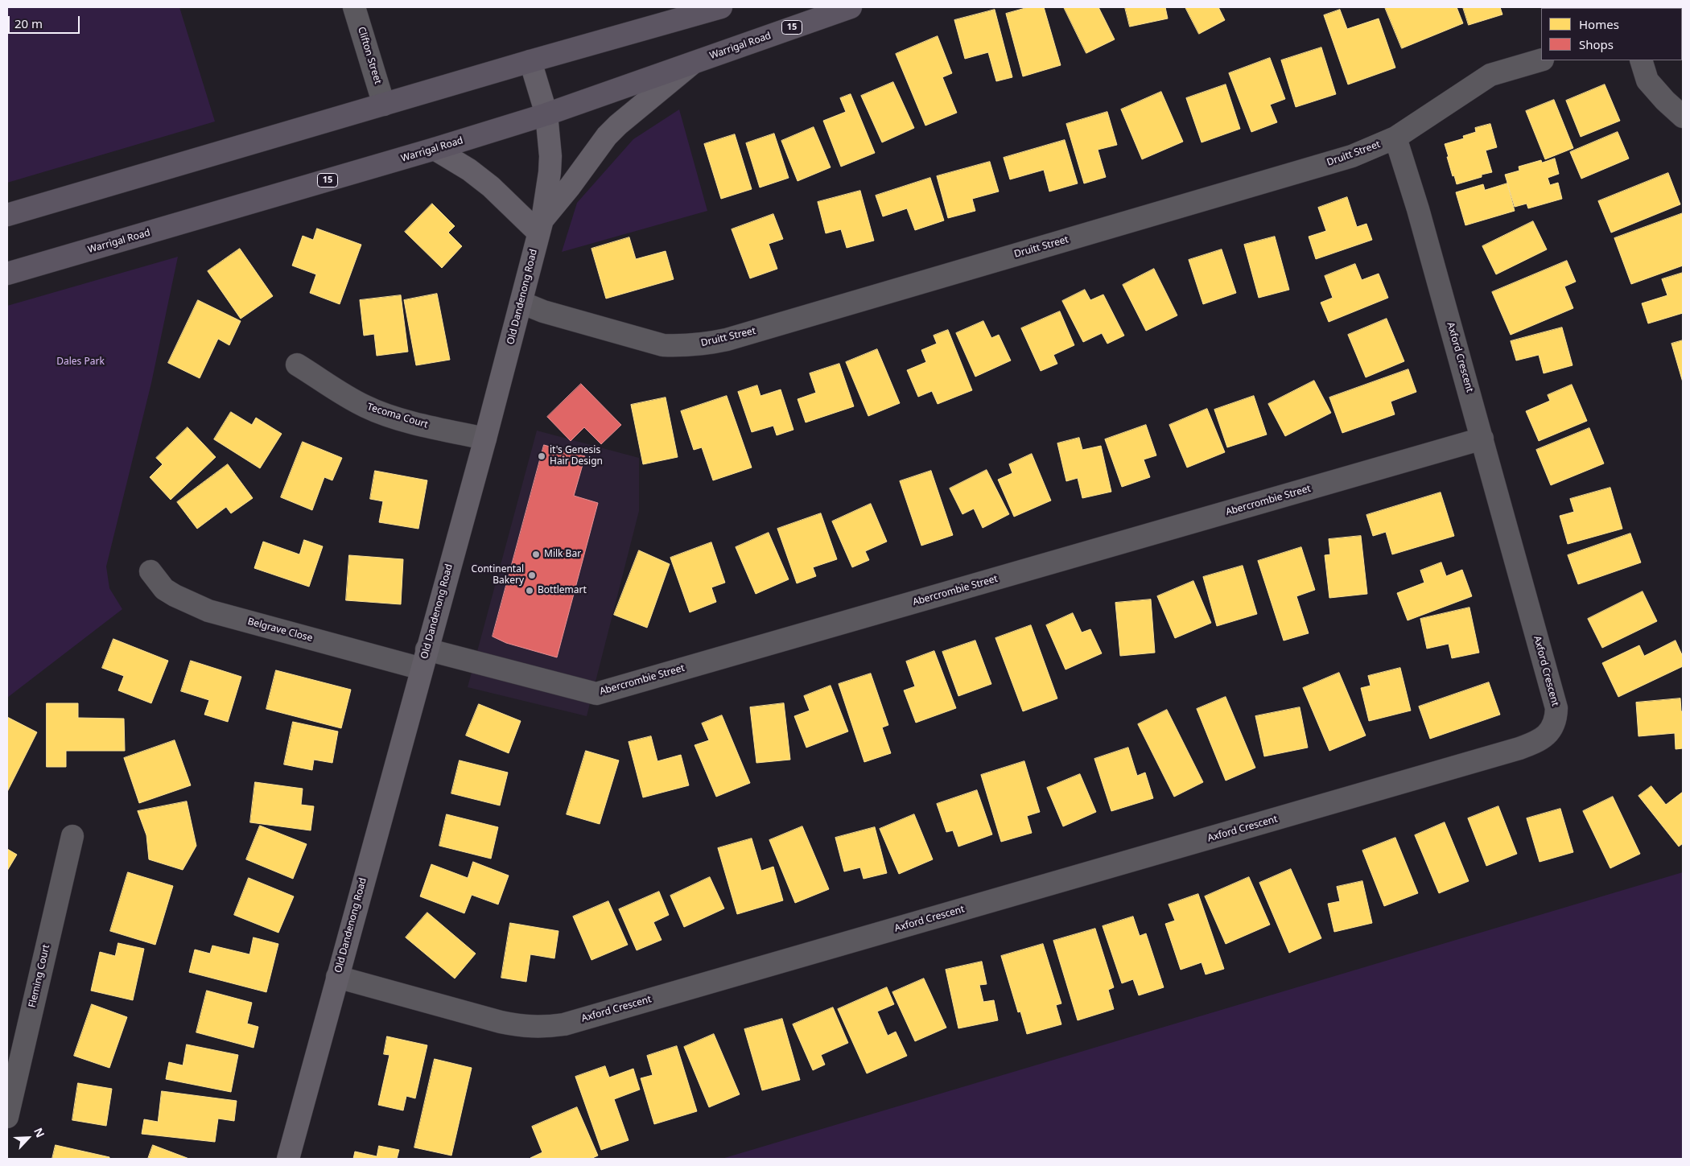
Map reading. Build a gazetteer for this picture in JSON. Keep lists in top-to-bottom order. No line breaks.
{"streets":{"highway":["15","Warrigal Road"],"main road":["Old Dandenong Road"],"street":["Clifton Street","Druitt Street","Axford Crescent","Tecoma Court","Abercrombie Street","Belgrave Close","Fleming Court"]},"crossings":[["Warrigal Road","Old Dandenong Road"],["Druitt Street","Old Dandenong Road"],["Druitt Street","Axford Crescent"],["Old Dandenong Road","Axford Crescent"],["Old Dandenong Road","Tecoma Court"],["Old Dandenong Road","Abercrombie Street"],["Old Dandenong Road","Belgrave Close"],["Axford Crescent","Abercrombie Street"],["Abercrombie Street","Belgrave Close"]],"parks":["Dales Park"],"places":["it's Genesis Hair Design","Milk Bar","Continental Bakery","Bottlemart"],"legend":["Homes","Shops"],"scale_bar":"20 m","north":"top right"}
